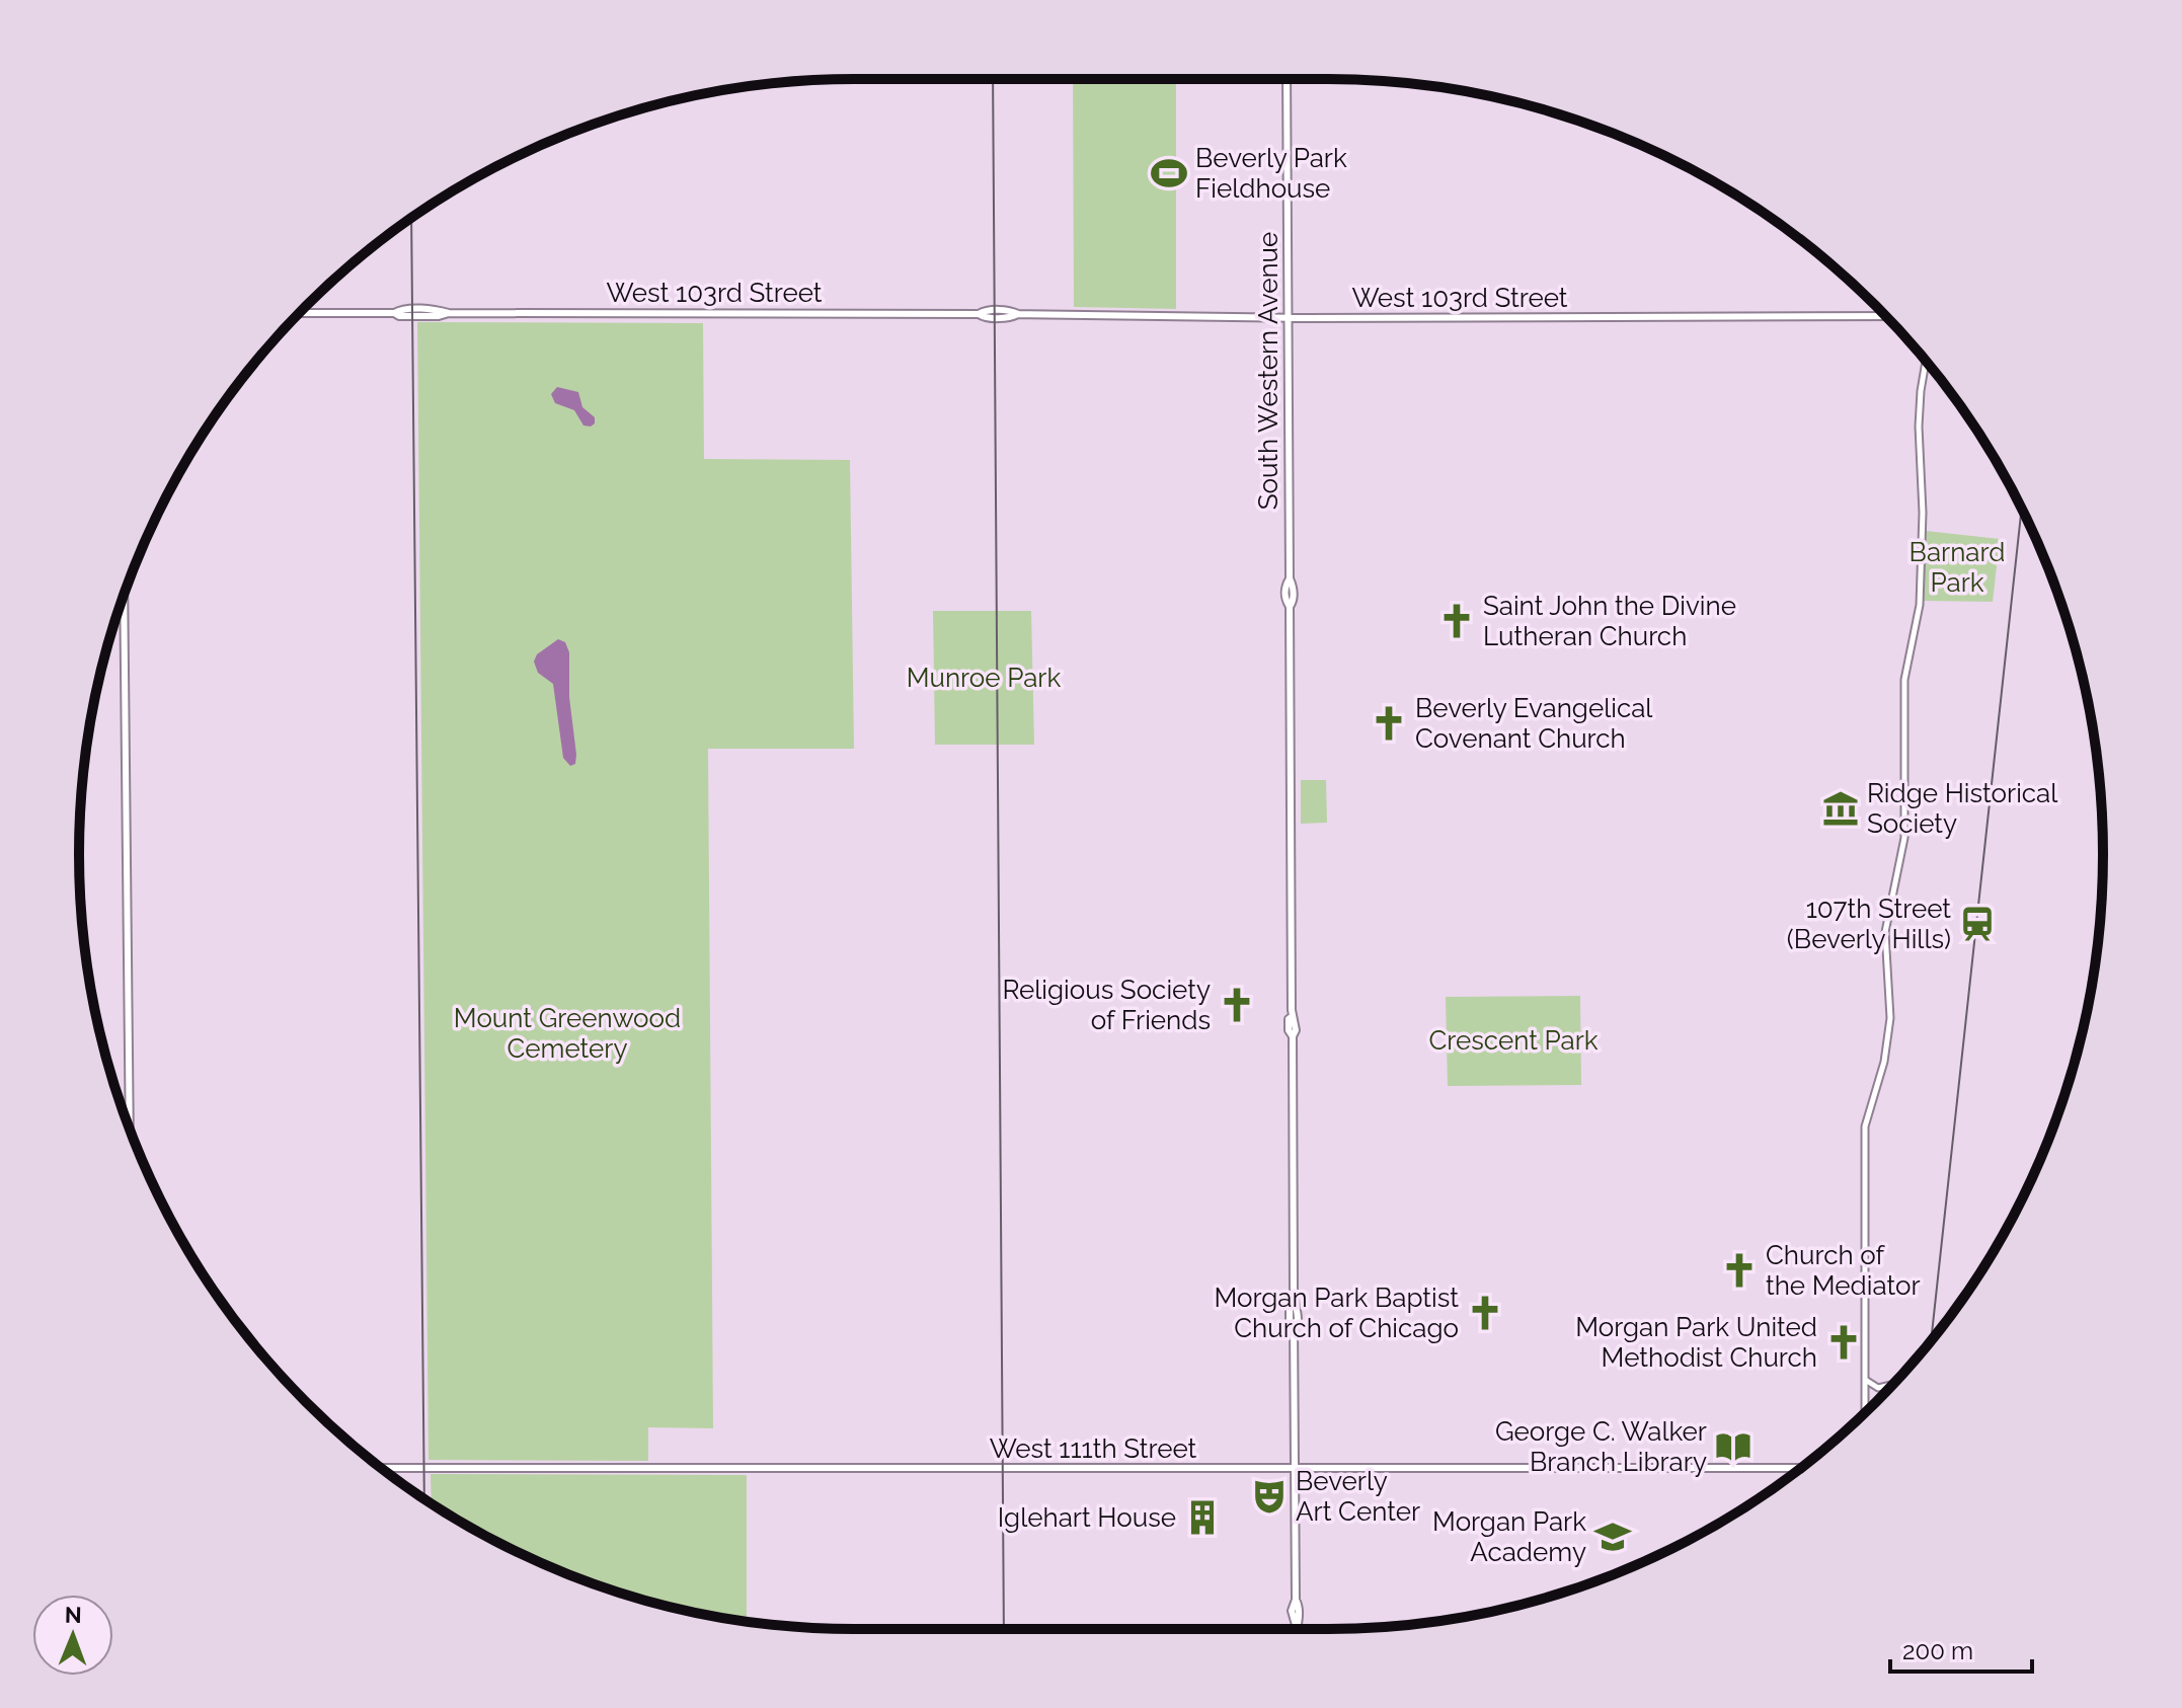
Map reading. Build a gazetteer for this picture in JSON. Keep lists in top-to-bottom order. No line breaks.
{"streets":{"main road":["West 103rd Street","South Western Avenue","West 111th Street"]},"crossings":[["West 103rd Street","South Western Avenue"],["South Western Avenue","West 111th Street"]],"parks":["Barnard Park","Munroe Park","Mount Greenwood Cemetery","Crescent Park"],"places":{"sports":["Beverly Park Fieldhouse"],"church":["Saint John the Divine Lutheran Church","Beverly Evangelical Covenant Church","Religious Society of Friends","Church of the Mediator","Morgan Park Baptist Church of Chicago","Morgan Park United Methodist Church"],"museum":["Ridge Historical Society"],"station":["107th Street (Beverly Hills)"],"library":["George C. Walker Branch Library"],"theatre":["Beverly Art Center"],"building":["Iglehart House"],"school or university":["Morgan Park Academy"]},"scale_bar":"200 m","north":"top"}
